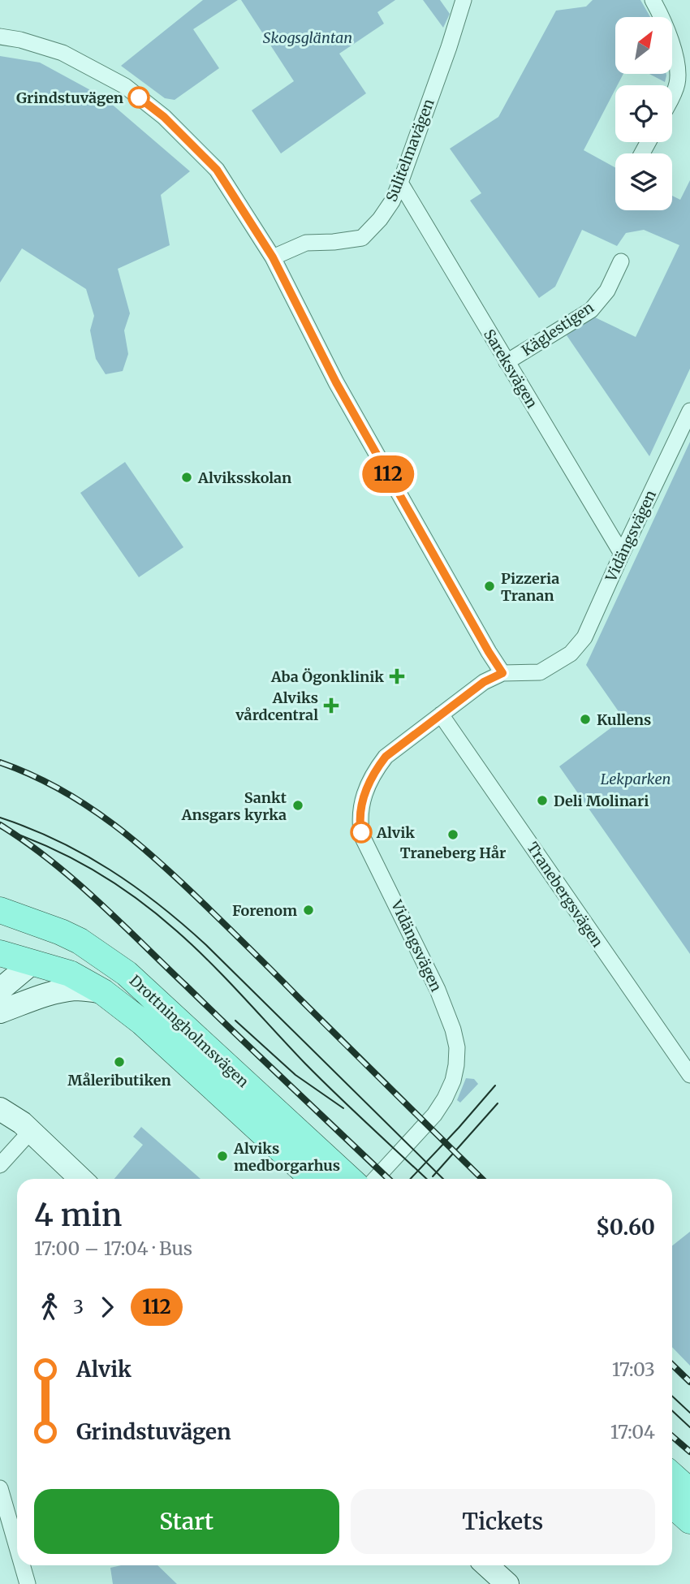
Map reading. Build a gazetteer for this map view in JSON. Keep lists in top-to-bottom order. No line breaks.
{"streets":{"main road":["Drottningholmsvägen"],"street":["Sulitelmavägen","Käglestigen","Sareksvägen","Vidängsvägen","Tranebergsvägen"]},"crossings":[["Sulitelmavägen","Sareksvägen"],["Käglestigen","Sareksvägen"],["Sareksvägen","Vidängsvägen"],["Vidängsvägen","Tranebergsvägen"]],"parks":["Skogsgläntan","Lekparken"],"places":{"other":["Grindstuvägen","Alviksskolan","Pizzeria Tranan","Kullens","Deli Molinari","Sankt Ansgars kyrka","Alvik","Traneberg Hår","Forenom","Måleributiken","Alviks medborgarhus"],"health":["Aba Ögonklinik","Alviks vårdcentral"]},"lines":["bus line 112"],"north":"top right","page":{"on_map":"112","heading":["4 min","17:00 – 17:04 · Bus","$0.60"],"legs":["3","112"],"list":[{"name":"Alvik","value":"17:03"},{"name":"Grindstuvägen","value":"17:04"}],"buttons":["Start","Tickets"]}}
